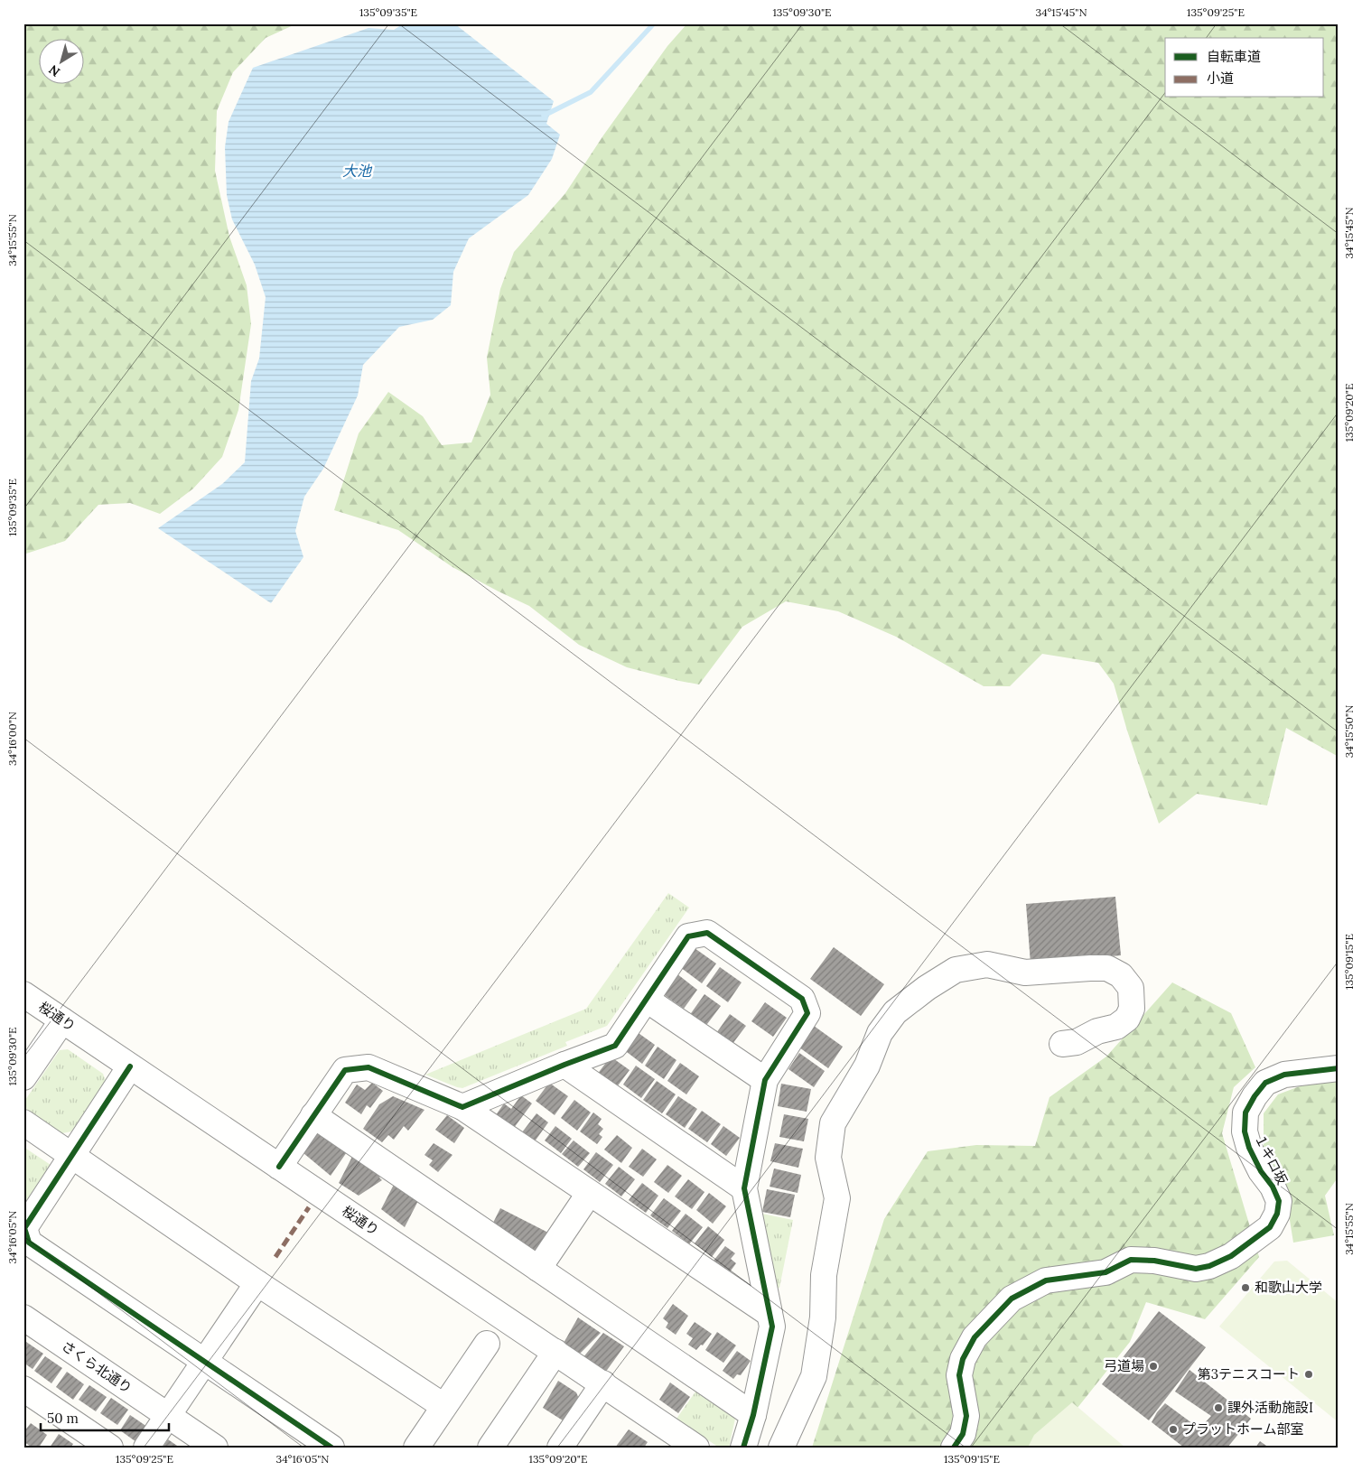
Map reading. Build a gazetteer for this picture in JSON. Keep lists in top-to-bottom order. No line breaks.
{"streets":{"street":["桜通り","１キロ坂","さくら北通り"]},"water":["大池"],"places":["和歌山大学","弓道場","第3テニスコート","課外活動施設I","プラットホーム部室"],"legend":["自転車道","小道"],"scale_bar":"50 m","north":"bottom left","coordinates":["135°09'35\"E","135°09'30\"E","34°15'45\"N","135°09'25\"E","34°15'55\"N","135°09'20\"E","34°15'50\"N","34°16'00\"N","135°09'15\"E","34°16'05\"N"]}
